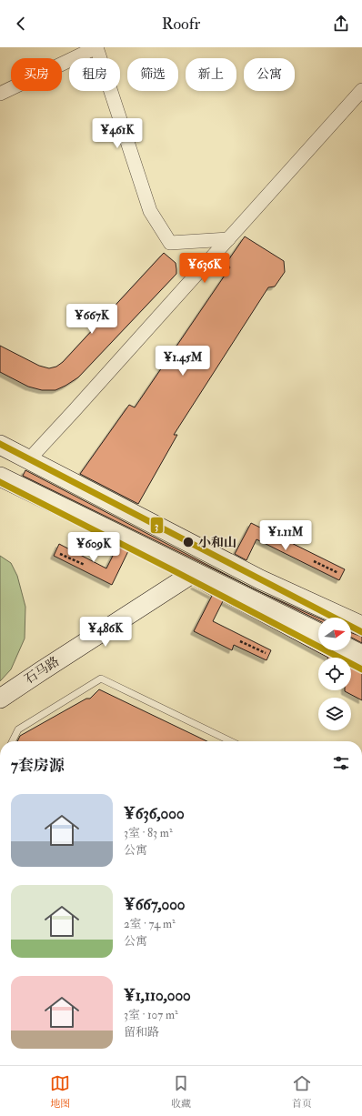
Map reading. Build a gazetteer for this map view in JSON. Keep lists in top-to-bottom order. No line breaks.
{"streets":{"main road":["石马路"]},"places":["小和山"],"lines":["transit line 3"],"north":"right","page":{"header":"Roofr","chip":["买房","租房","筛选","新上","公寓"],"price":["¥461K","¥636K","¥667K","¥1.45M","¥1.11M","¥609K","¥486K"],"heading":"7套房源","list":[{"name":"¥636,000","note":"3室 · 83 m² · 公寓"},{"name":"¥667,000","note":"2室 · 74 m² · 公寓"},{"name":"¥1,110,000","note":"3室 · 107 m² · 留和路"}],"tabs":["地图","收藏","首页"]}}
